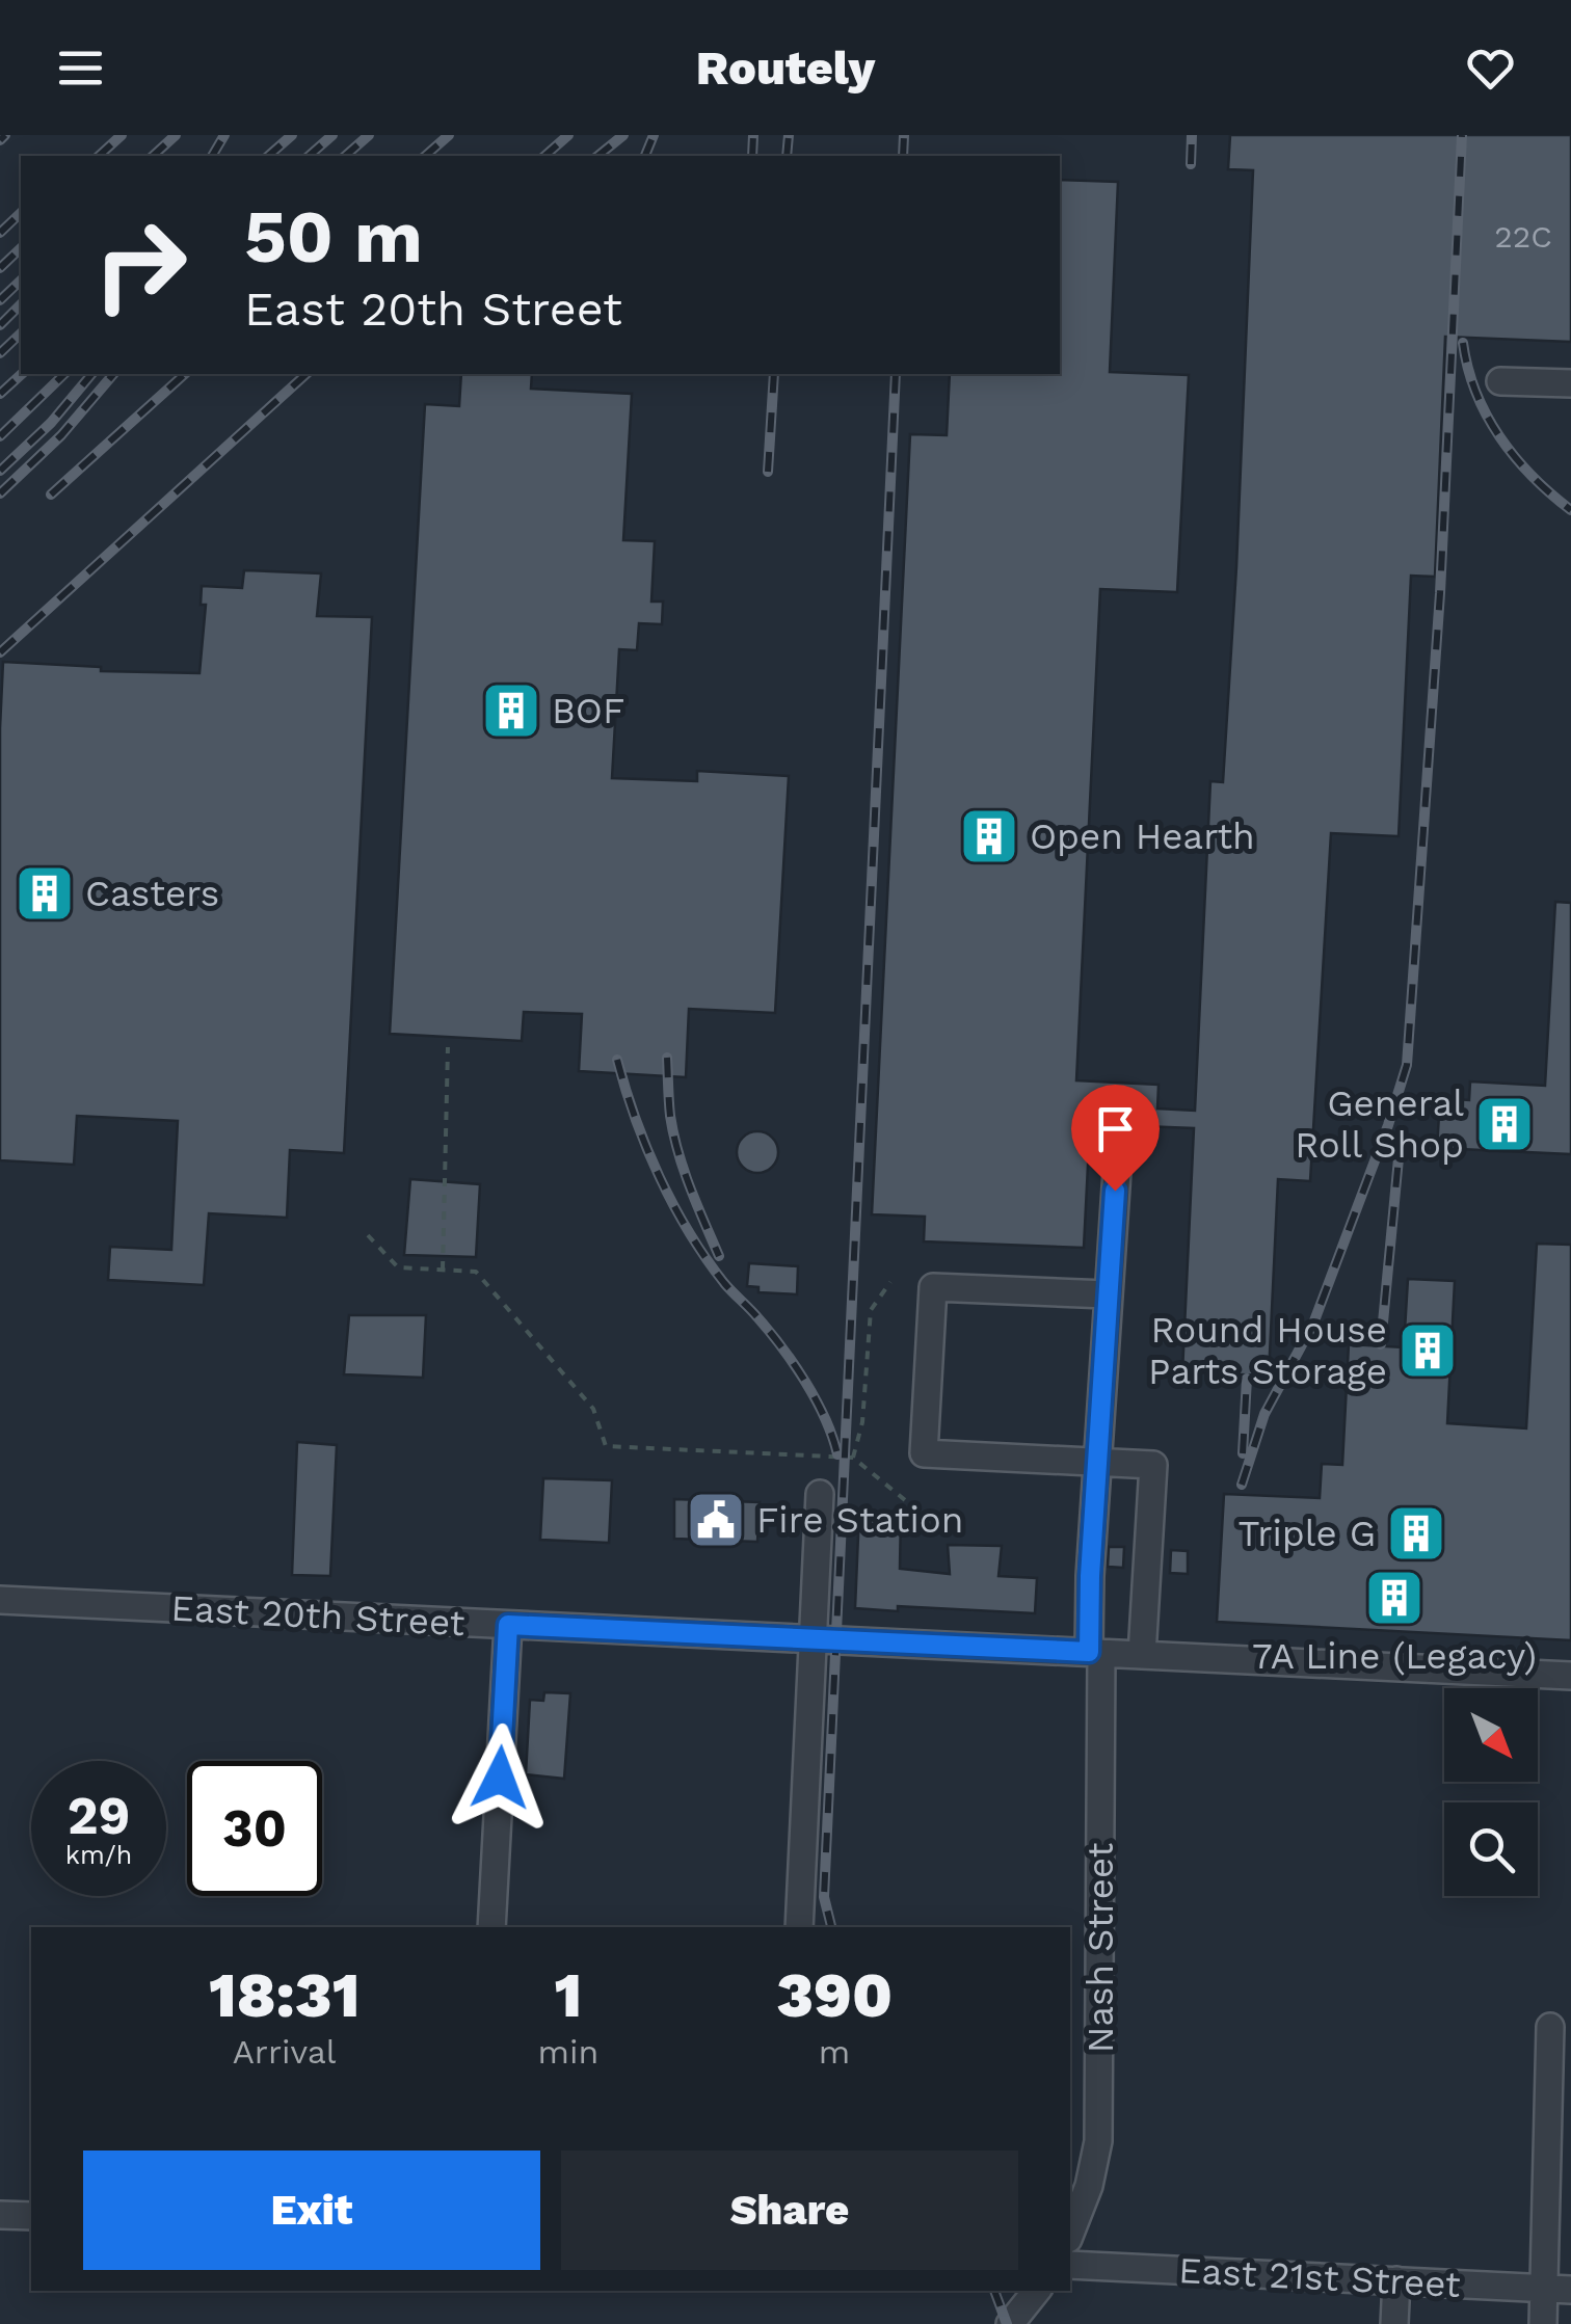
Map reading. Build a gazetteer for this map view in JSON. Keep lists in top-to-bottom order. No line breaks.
{"streets":{"street":["East 20th Street","Nash Street","East 21st Street"]},"crossings":[["East 20th Street","Nash Street"]],"places":{"building":["BOF","Open Hearth","Casters","General Roll Shop","Round House Parts Storage","Triple G","7A Line (Legacy)"],"public building":["Fire Station"]},"house_numbers":["22C"],"north":"bottom right","page":{"header":"Routely","turn":["50 m","East 20th Street"],"speed":"29 km/h","limit":"30","eta":["18:31","Arrival","1","min","390","m"],"buttons":["Exit","Share"]}}
